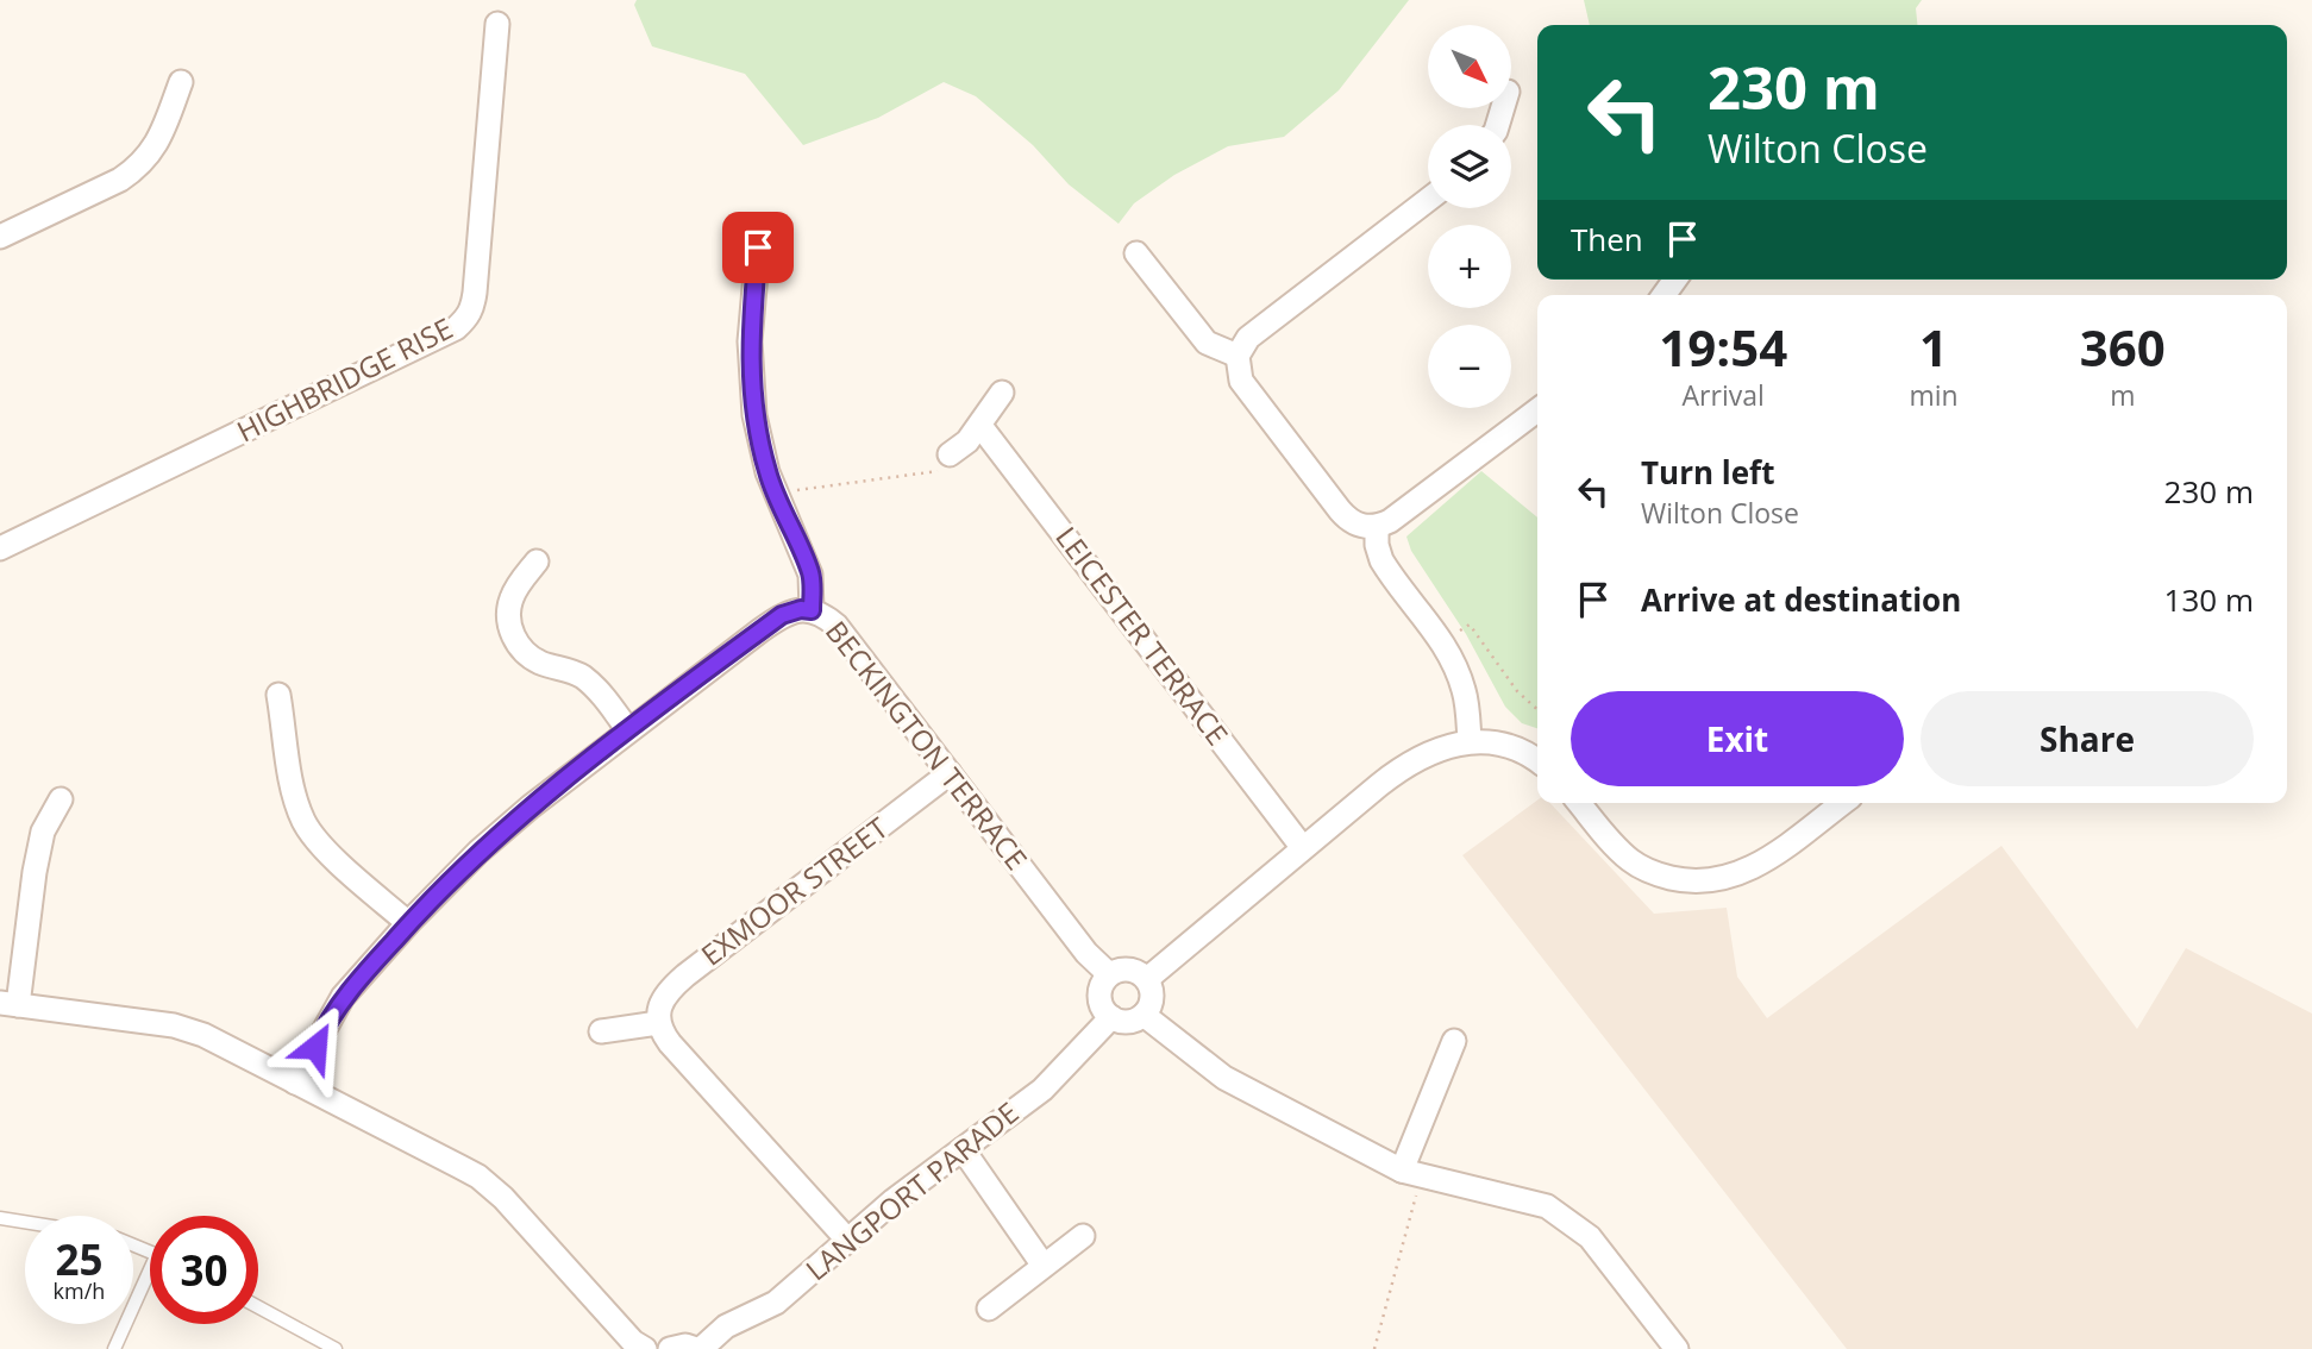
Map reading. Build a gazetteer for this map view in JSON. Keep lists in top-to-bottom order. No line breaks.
{"streets":{"street":["HIGHBRIDGE RISE","LEICESTER TERRACE","BECKINGTON TERRACE","EXMOOR STREET","LANGPORT PARADE"]},"crossings":[["BECKINGTON TERRACE","EXMOOR STREET"],["BECKINGTON TERRACE","LANGPORT PARADE"]],"north":"bottom right","page":{"map_buttons":["+","−"],"turn":["230 m","Wilton Close"],"then":"Then","eta":["19:54","Arrival","1","min","360","m"],"list":[{"name":"Turn left","note":"Wilton Close","value":"230 m"},{"name":"Arrive at destination","value":"130 m"}],"buttons":["Exit","Share"],"speed":"25 km/h","limit":"30"}}
